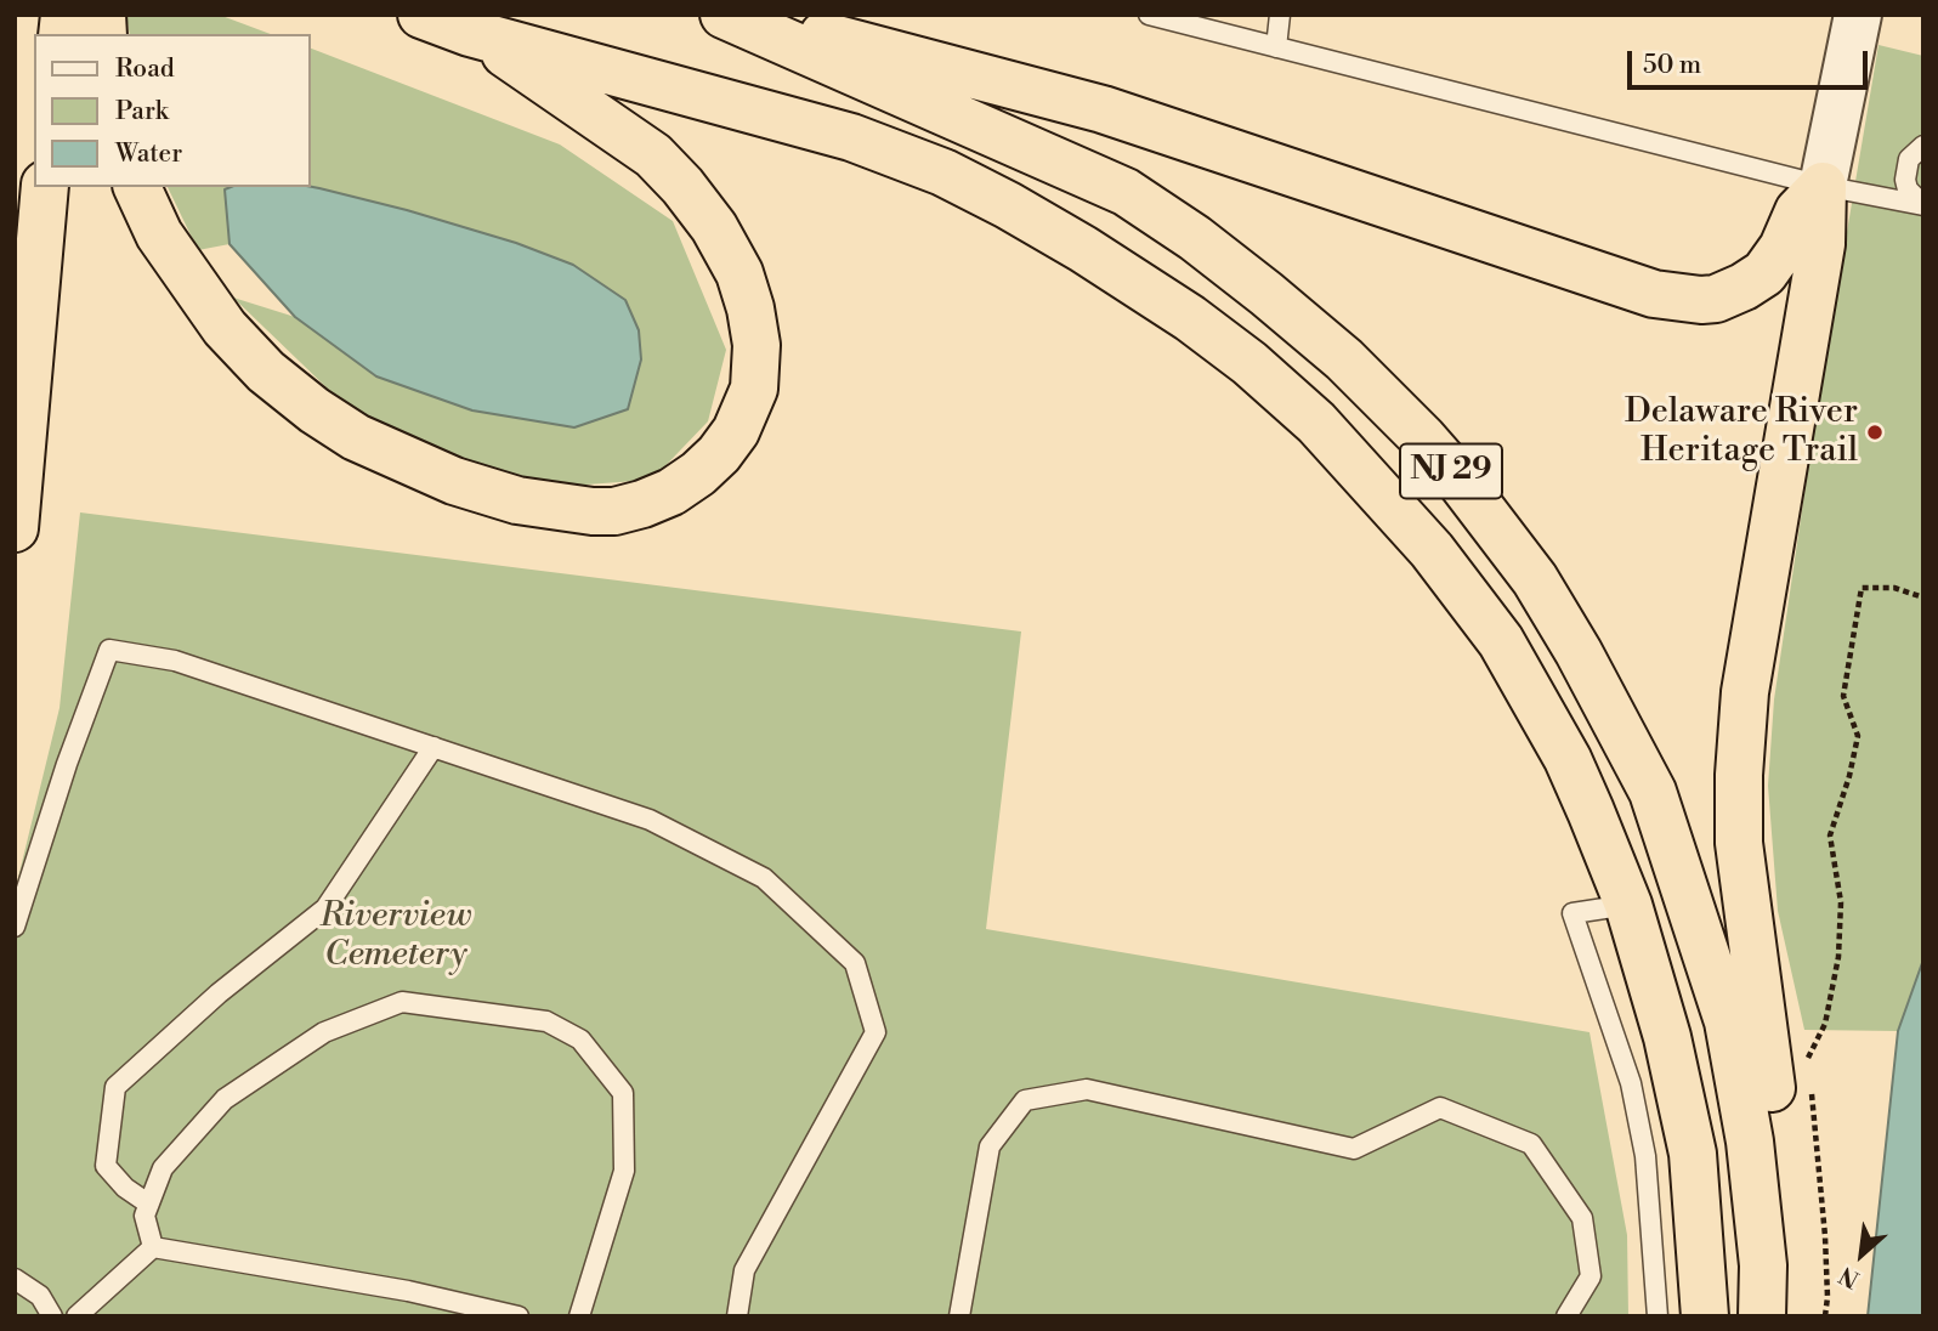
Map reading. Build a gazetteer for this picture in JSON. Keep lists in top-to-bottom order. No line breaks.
{"streets":{"highway":["NJ 29"]},"parks":["Riverview Cemetery"],"places":["Delaware River Heritage Trail"],"legend":["Road","Park","Water"],"scale_bar":"50 m","north":"bottom left"}
